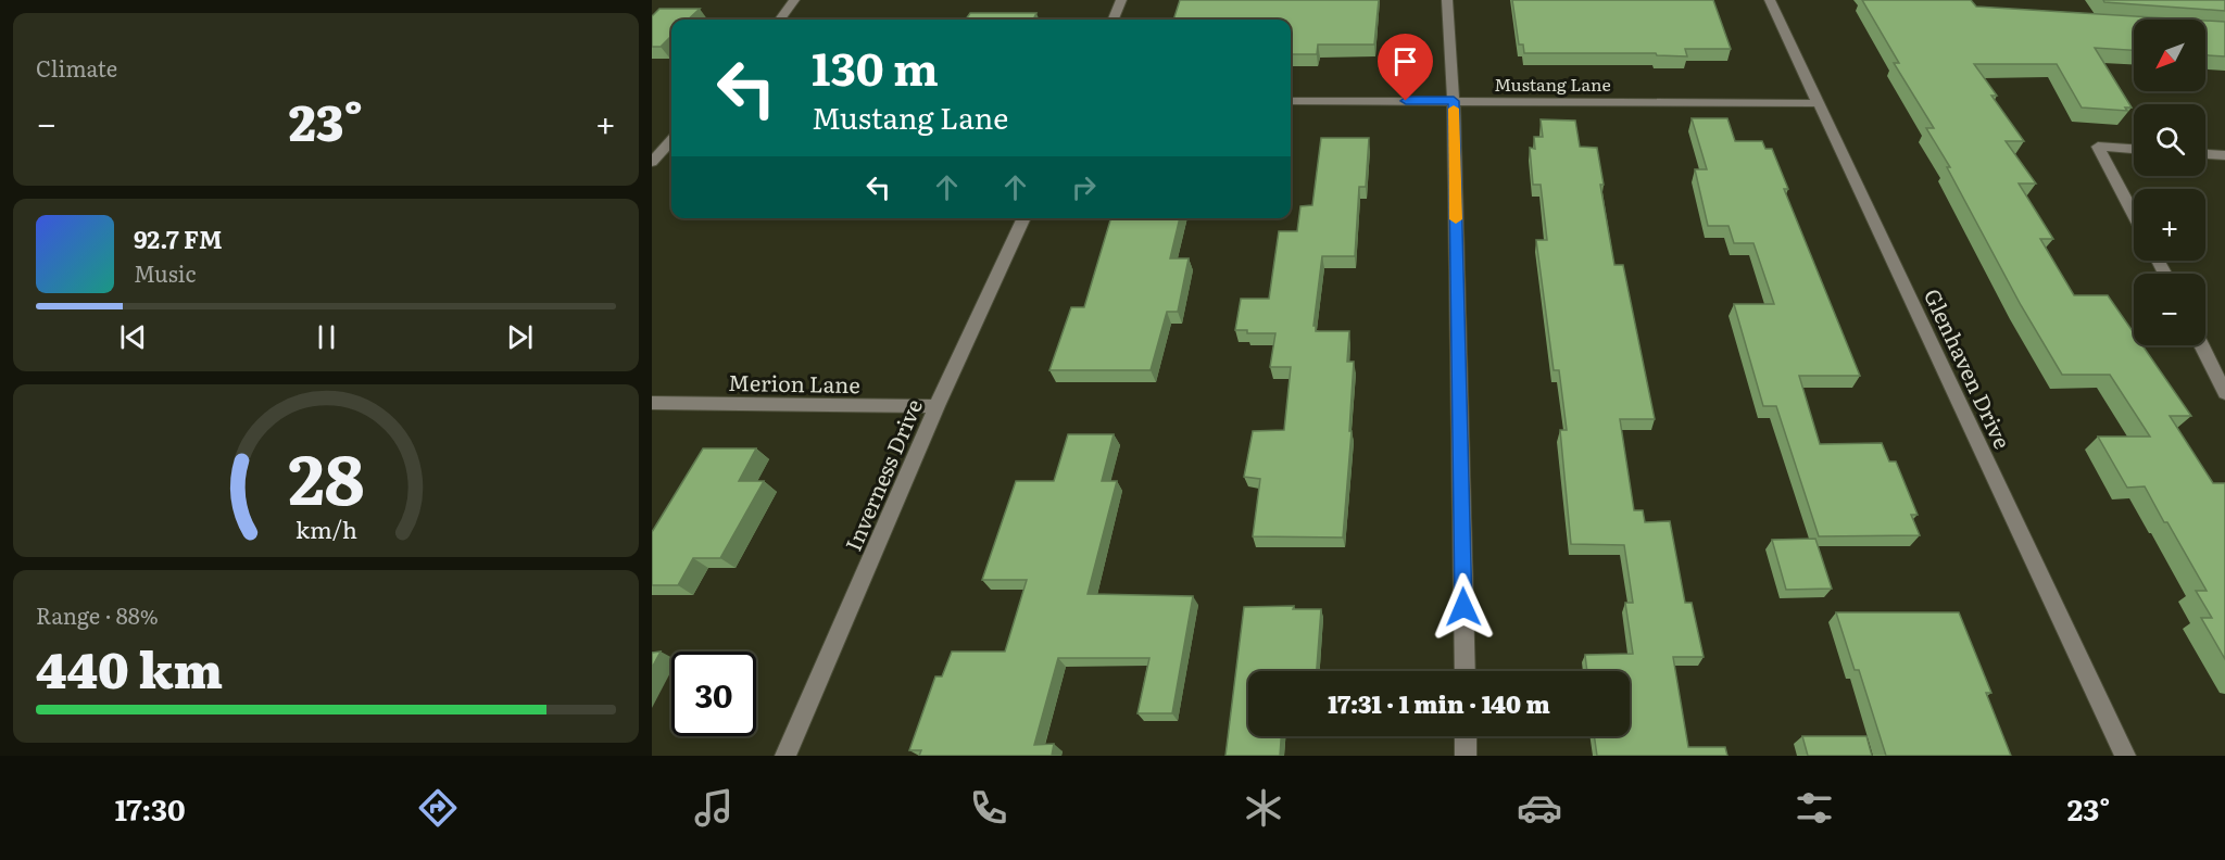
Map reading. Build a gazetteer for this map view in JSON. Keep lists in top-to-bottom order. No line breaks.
{"streets":{"street":["Mustang Lane","Glenhaven Drive","Merion Lane","Inverness Drive"]},"crossings":[["Mustang Lane","Glenhaven Drive"],["Merion Lane","Inverness Drive"]],"north":"bottom left","page":{"tile":["Climate",["Range · 88%","440 km"]],"map_buttons":["+","−"],"turn":["130 m","Mustang Lane"],"heat":["−","23°","+"],"song":["92.7 FM","Music"],"limit":"30","trip":"17:31 · 1 min · 140 m","tabs":["17:30","23°"],"gauge":["28","km/h"]}}
